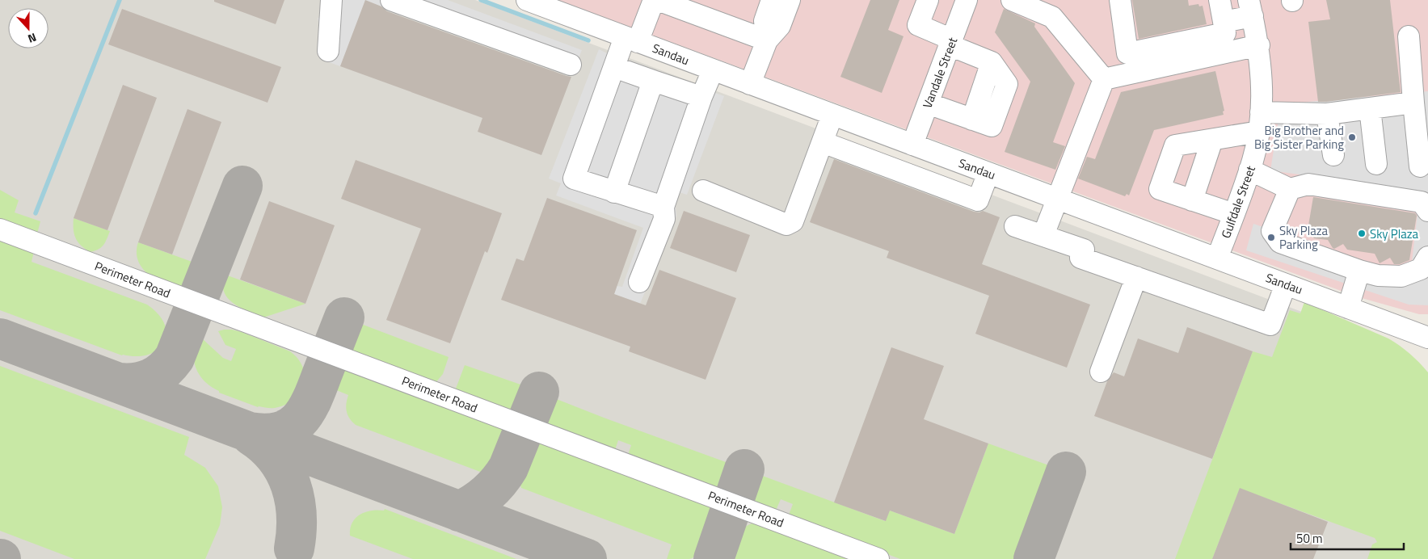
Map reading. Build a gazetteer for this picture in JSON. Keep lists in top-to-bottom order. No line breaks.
{"streets":{"street":["Sandau","Vandale Street","Gulfdale Street","Perimeter Road"]},"crossings":[["Sandau","Vandale Street"],["Sandau","Gulfdale Street"]],"places":["Big Brother and Big Sister Parking","Sky Plaza","Sky Plaza Parking"],"scale_bar":"50 m","north":"bottom"}
